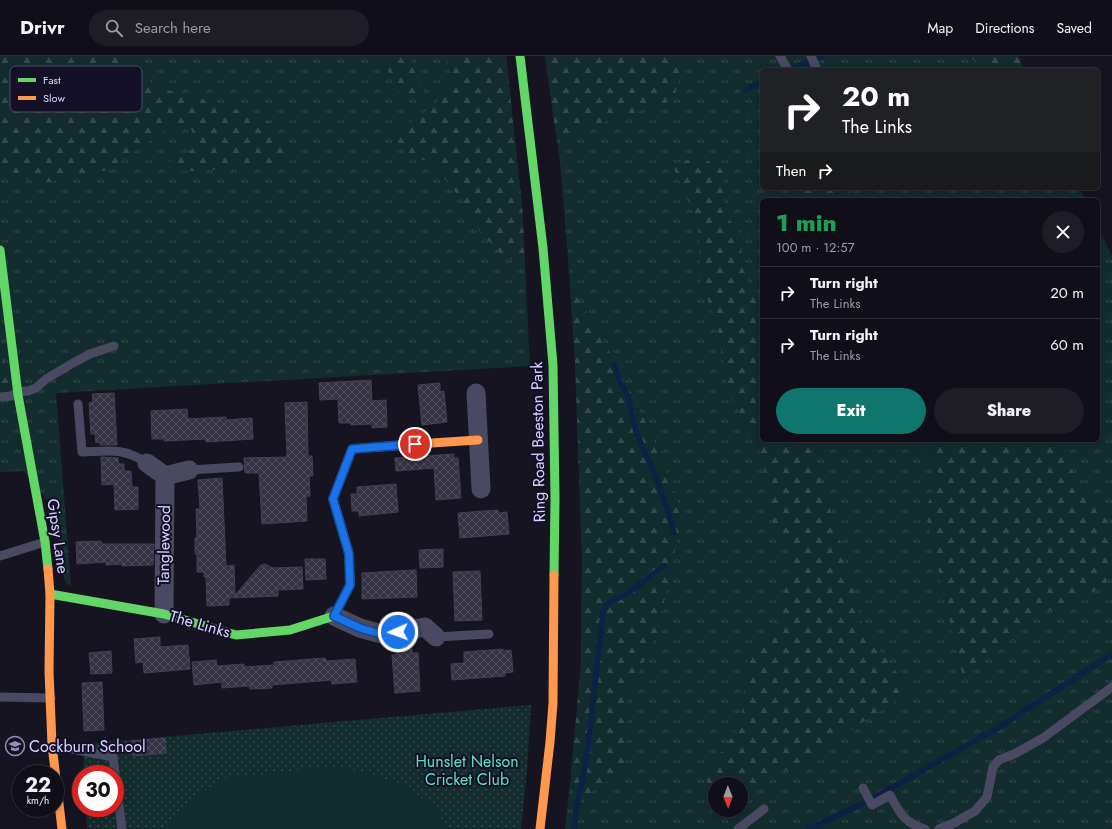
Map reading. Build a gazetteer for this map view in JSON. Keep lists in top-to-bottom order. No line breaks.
{"streets":{"street":["Ring Road Beeston Park","Gipsy Lane","Tanglewood","The Links"]},"crossings":[["Gipsy Lane","The Links"],["Tanglewood","The Links"]],"parks":["Hunslet Nelson Cricket Club"],"places":{"school or university":["Cockburn School"]},"legend":["Fast","Slow"],"north":"bottom","page":{"header":"Drivr","search":"Search here","nav":["Map","Directions","Saved"],"turn":["20 m","The Links"],"then":"Then","heading":["1 min","100 m · 12:57"],"list":[{"name":"Turn right","note":"The Links","value":"20 m"},{"name":"Turn right","note":"The Links","value":"60 m"}],"buttons":["Exit","Share"],"speed":"22 km/h","limit":"30"}}
